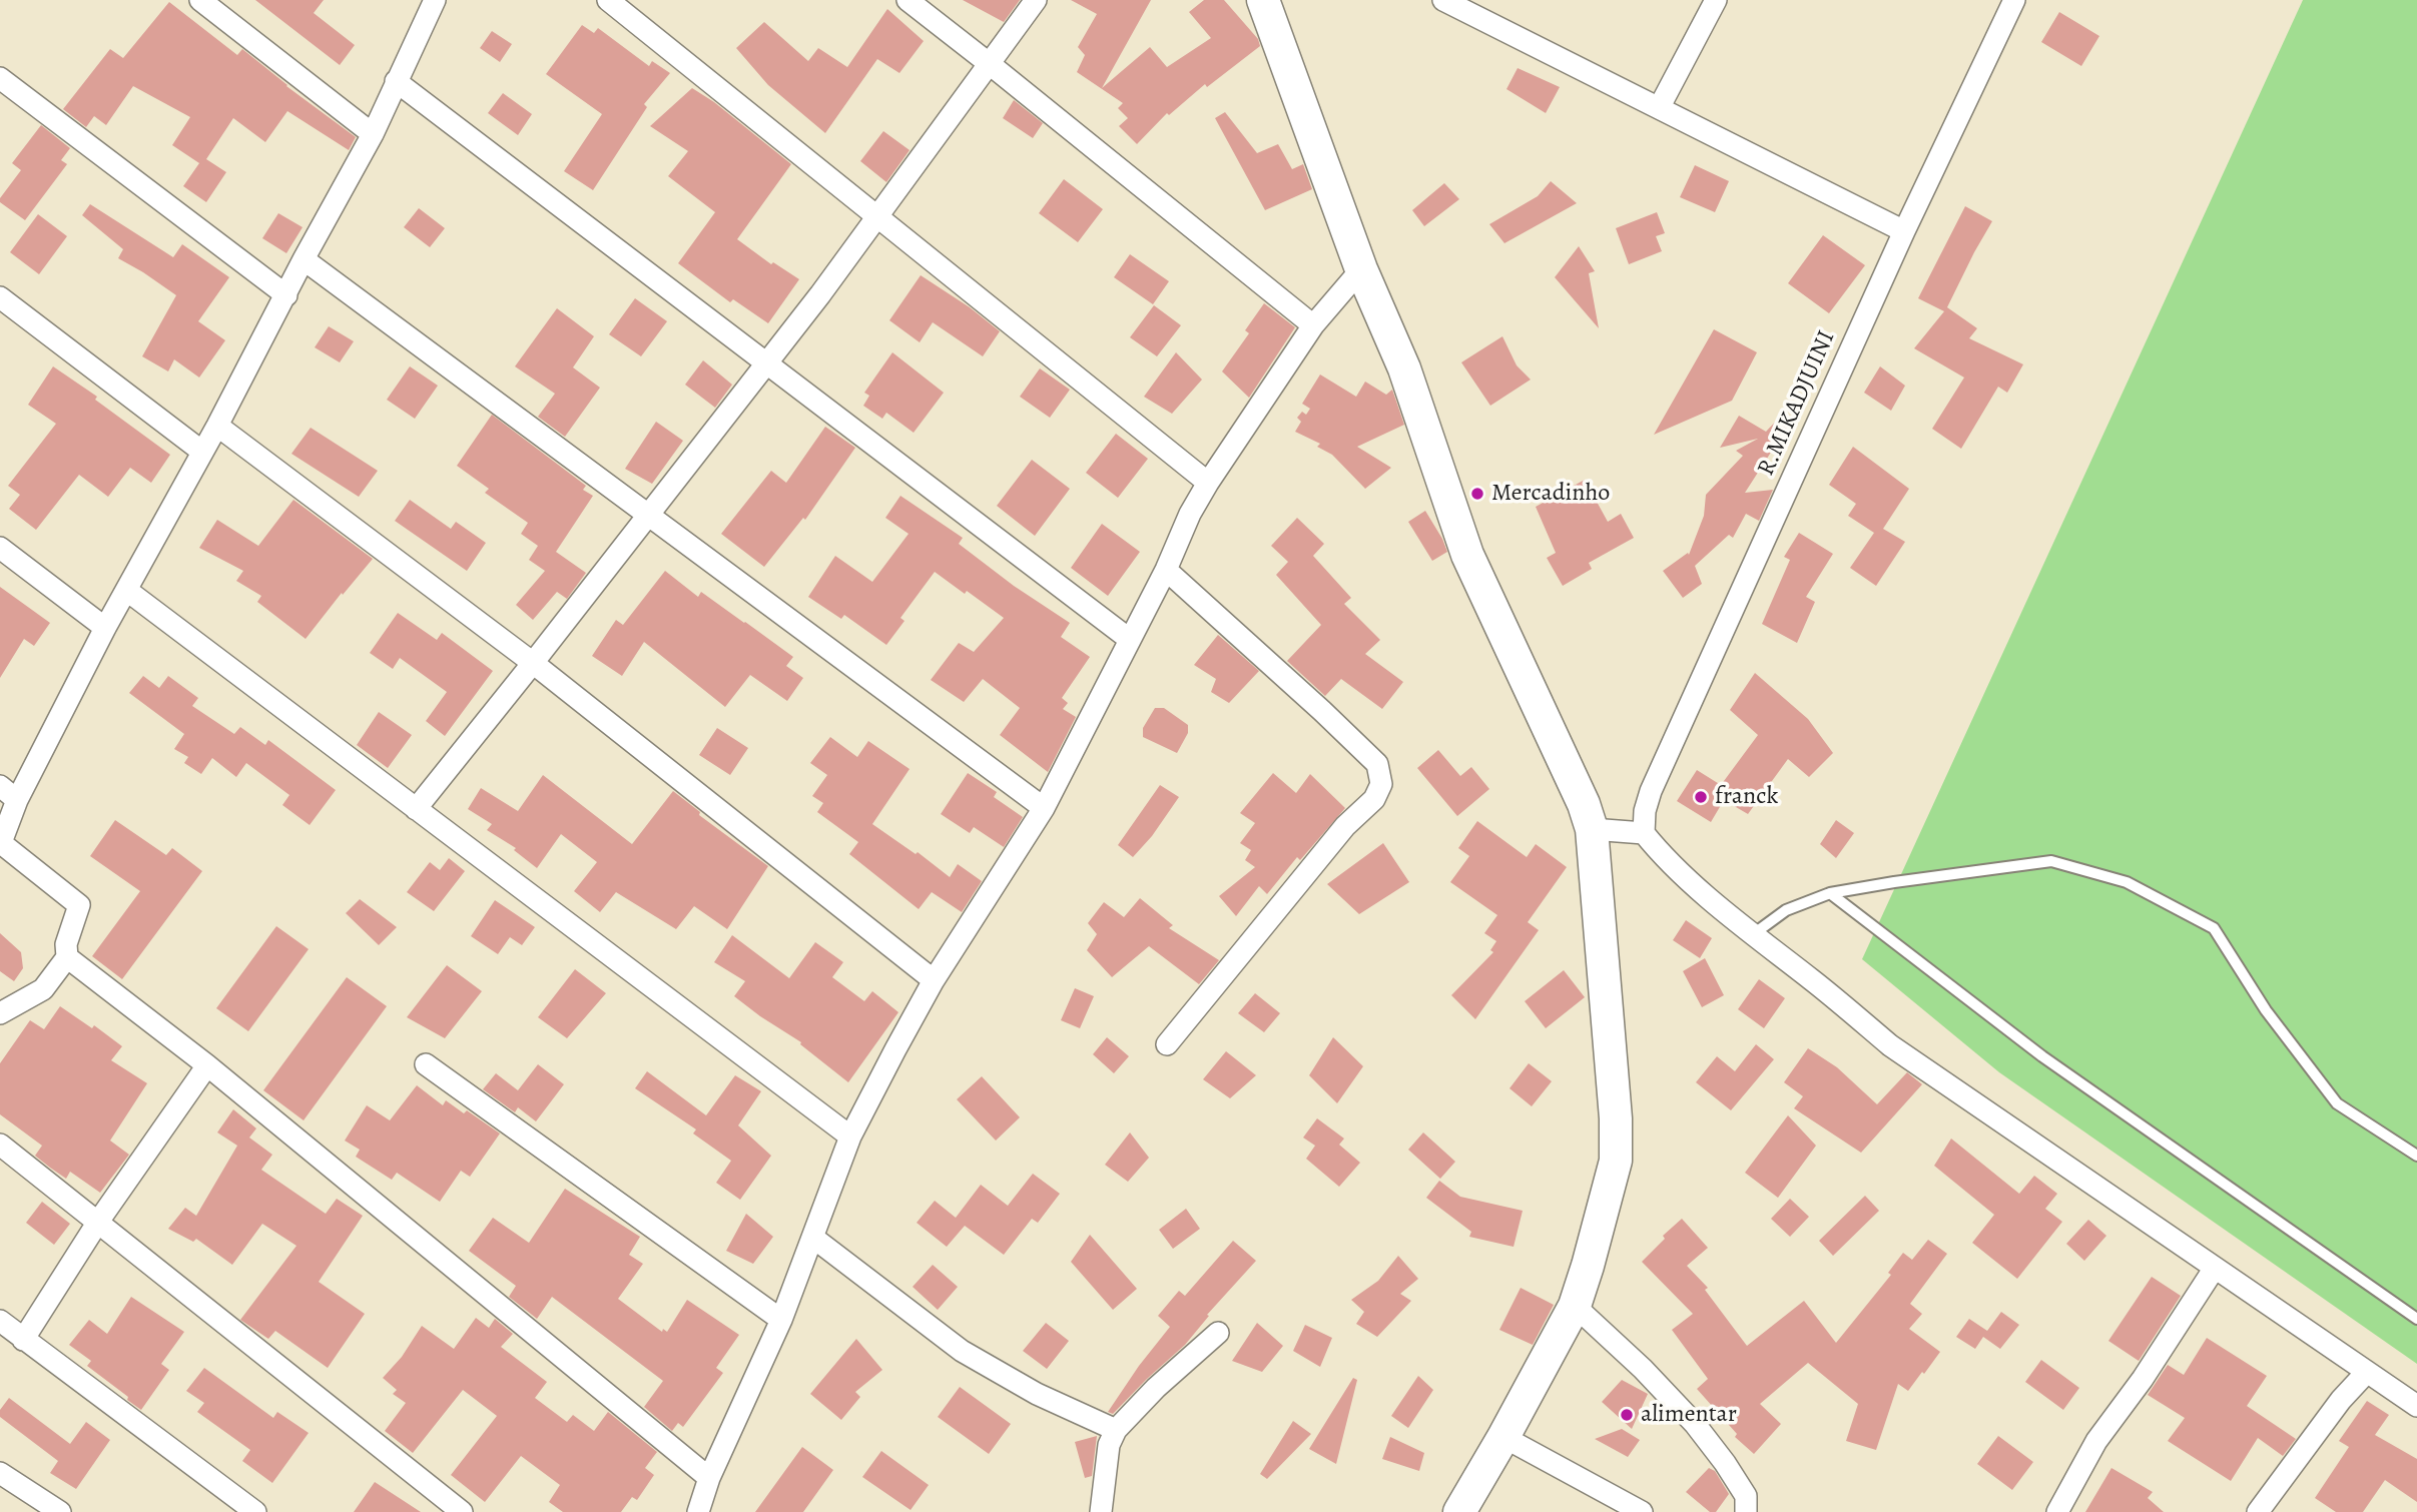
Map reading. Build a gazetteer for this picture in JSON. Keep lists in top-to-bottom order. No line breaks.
{"streets":{"street":["R.MIKADJUINI"]},"places":["Mercadinho","franck","alimentar"]}
